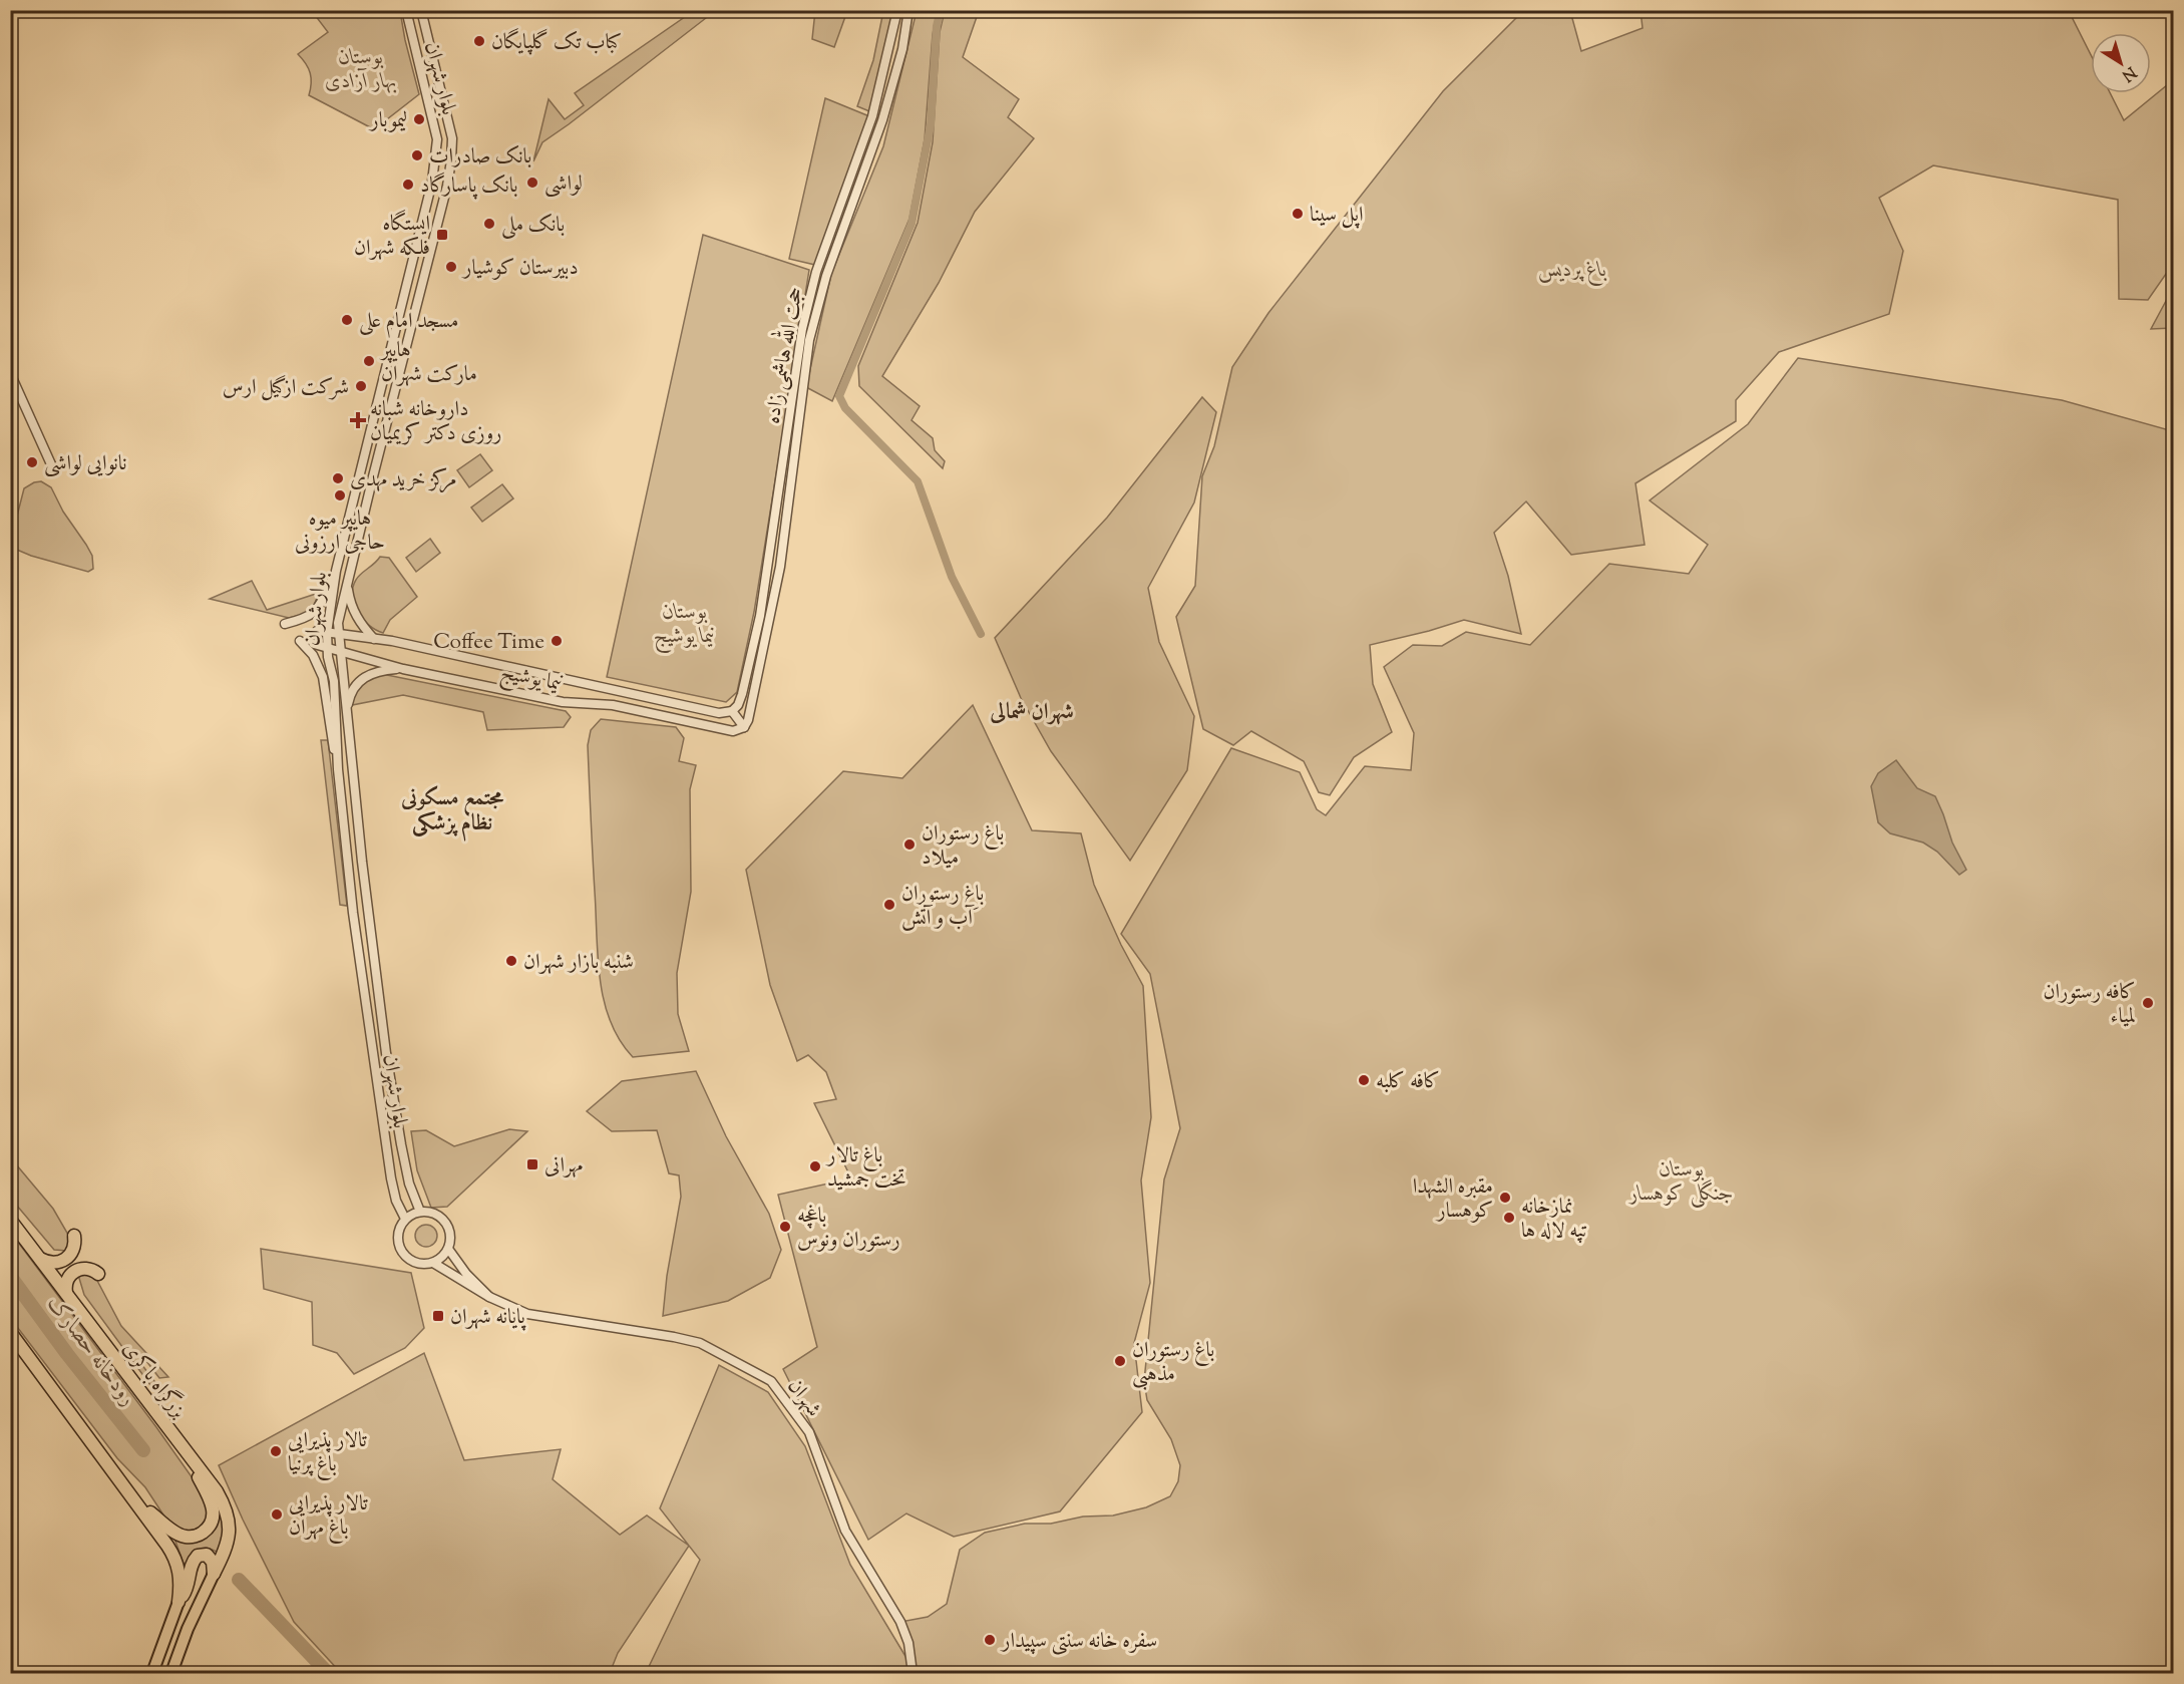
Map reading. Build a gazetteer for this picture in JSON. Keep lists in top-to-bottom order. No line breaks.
{"streets":{"highway":["بزرگراه باکری"],"street":["بلوار شهران","حجت الله هاشمی زاده","نیما یوشیج","شهران"]},"crossings":[["بلوار شهران","نیما یوشیج"],["حجت الله هاشمی زاده","نیما یوشیج"]],"districts":["شهران شمالی","مجتمع مسکونی نظام پزشکی"],"water":["رودخانه حصارک"],"parks":["بوستان بهار آزادی","باغ پردیس","بوستان نیما یوشیج","بوستان جنگلی کوهسار"],"places":{"other":["کباب تک گلپایگان","لیموبار","بانک صادرات","لواشی","بانک پاسارگاد","اپل سینا","بانک ملی","دبیرستان کوشیار","مسجد امام علی","هایپر مارکت شهران","شرکت ازگیل ارس","نانوایی لواشی","مرکز خرید مهدی","هایپر میوه حاجی ارزونی","Coffee Time","باغ رستوران میلاد","باغ رستوران آب و آتش","شنبه بازار شهران","کافه رستوران لمیاء","کافه کلبه","باغ تالار تخت جمشید","مقبره الشهدا کوهسار","نمازخانه تپه لاله ها","باغچه رستوران ونوس","باغ رستوران مذهبی","تالار پذیرایی باغ پرنیا","تالار پذیرایی باغ مهران","سفره خانه سنتی سپیدار"],"transit":["ایستگاه فلکه شهران","مهرانی","پایانه شهران"],"health":["داروخانه شبانه روزی دکتر کریمیان"]},"north":"bottom right"}
